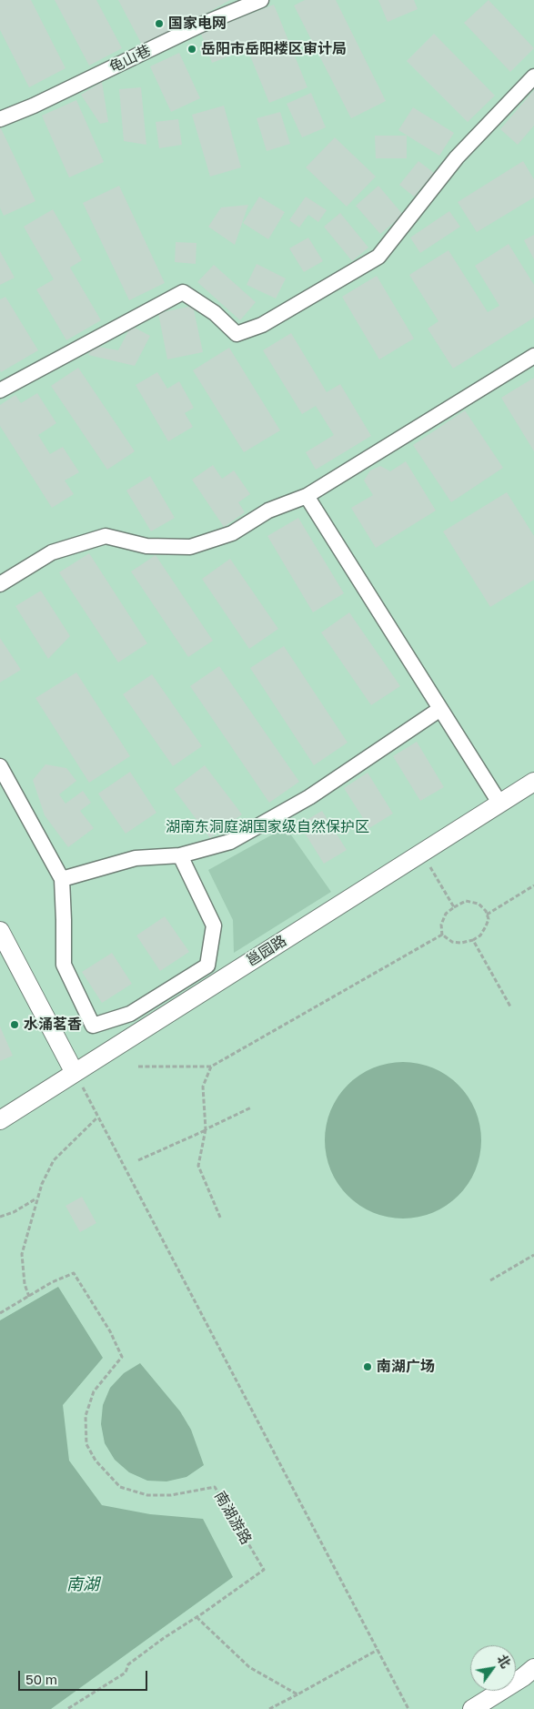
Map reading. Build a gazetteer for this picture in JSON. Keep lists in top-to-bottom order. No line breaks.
{"streets":{"street":["龟山巷","邕园路"],"path":["南湖游路"]},"water":["南湖"],"parks":["湖南东洞庭湖国家级自然保护区"],"places":["国家电网","岳阳市岳阳楼区审计局","水涌茗香","南湖广场"],"scale_bar":"50 m","north":"top right"}
